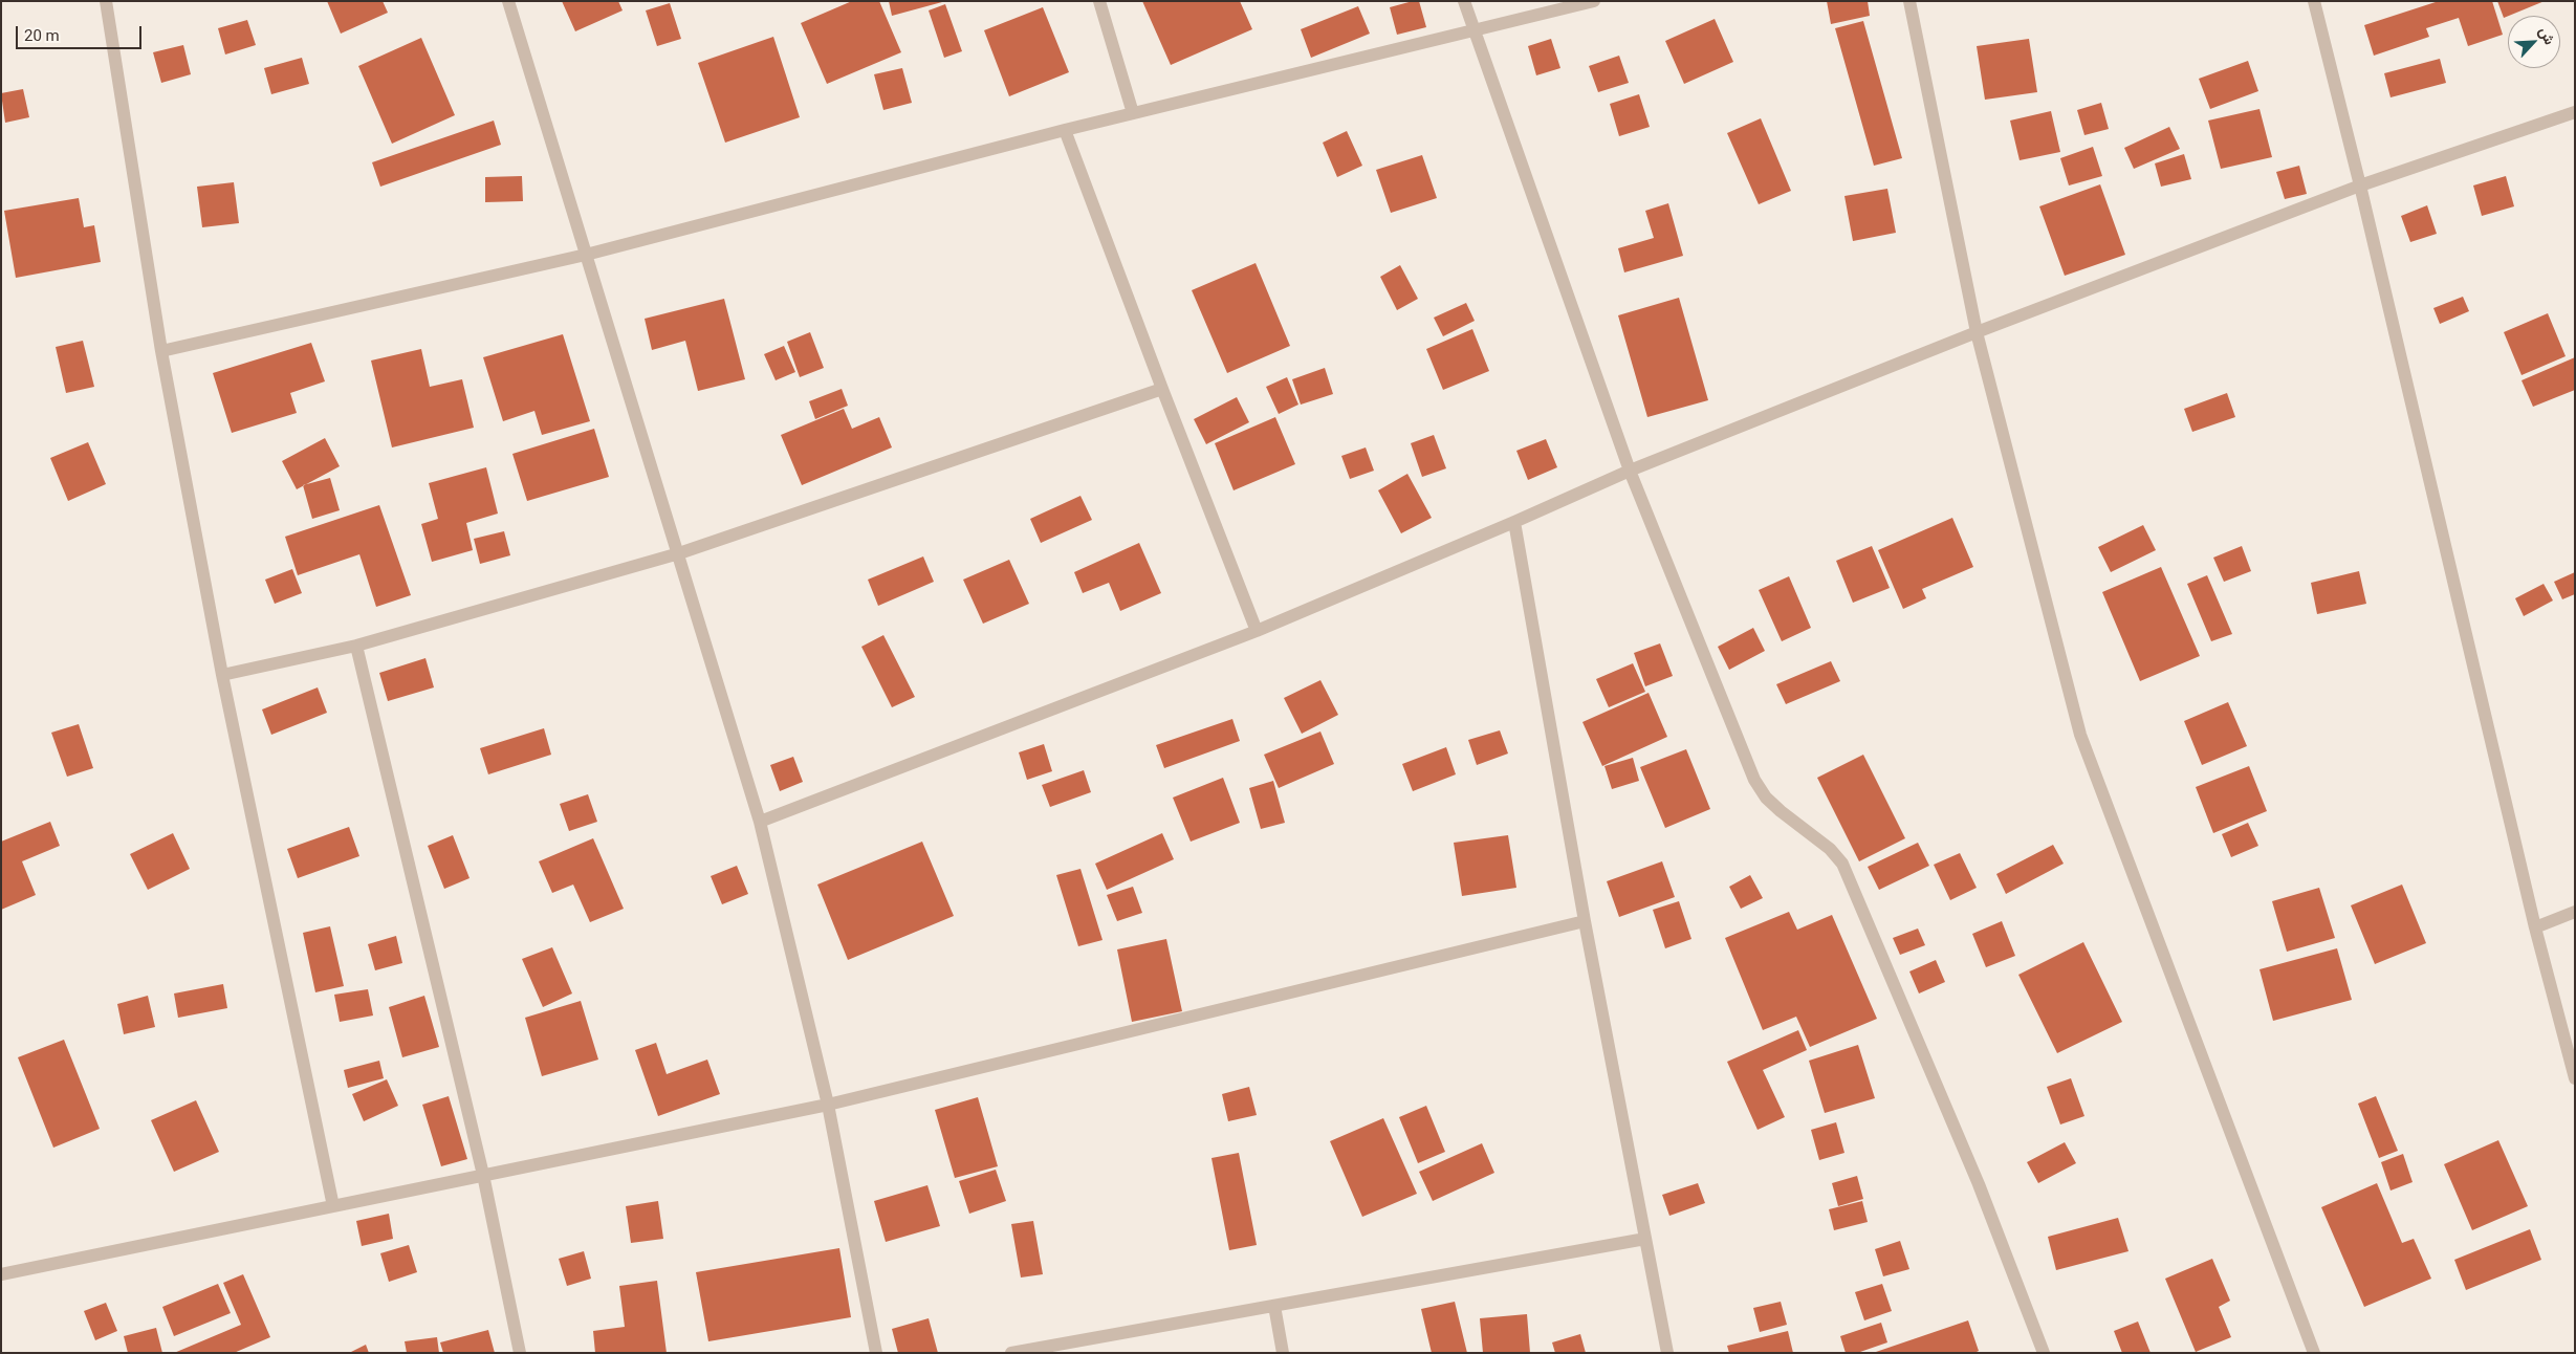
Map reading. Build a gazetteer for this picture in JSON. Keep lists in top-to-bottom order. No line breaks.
{"scale_bar":"20 m","north":"top right"}
